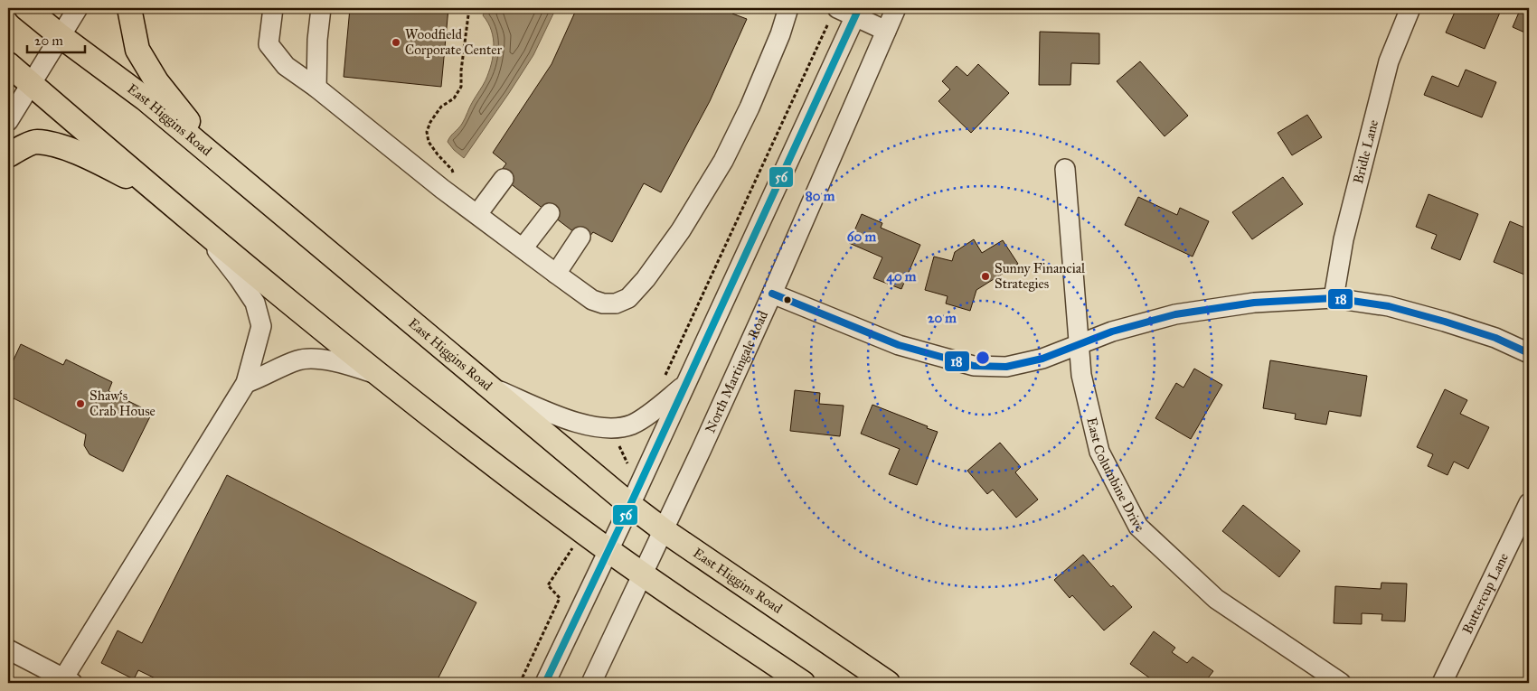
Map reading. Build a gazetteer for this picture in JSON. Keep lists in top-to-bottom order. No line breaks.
{"streets":{"main road":["East Higgins Road"],"street":["Bridle Lane","North Martingale Road","East Columbine Drive","Buttercup Lane"]},"crossings":[["East Higgins Road","North Martingale Road"]],"places":["Woodfield Corporate Center","Sunny Financial Strategies","Shaw‘s Crab House"],"lines":["transit line 56","transit line 18"],"scale_bar":"20 m","rings":["80 m","60 m","40 m","20 m"]}
